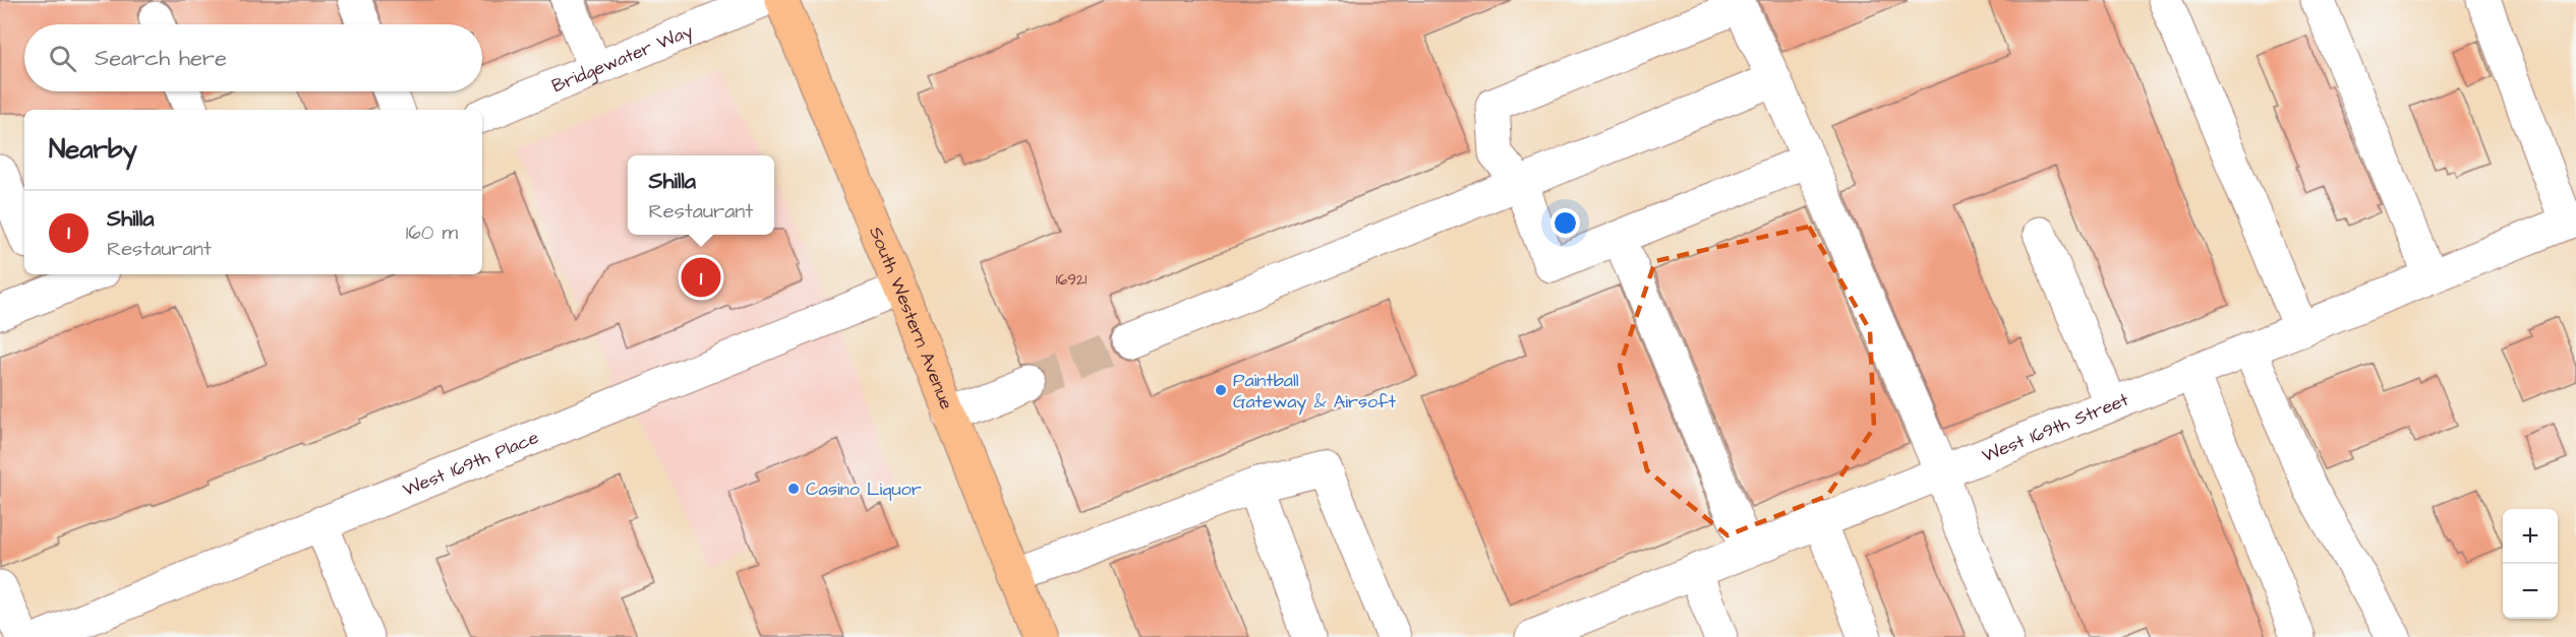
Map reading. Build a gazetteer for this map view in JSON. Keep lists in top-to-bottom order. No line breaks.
{"streets":{"main road":["South Western Avenue"],"street":["Bridgewater Way","West 169th Street","West 169th Place"]},"crossings":[["South Western Avenue","West 169th Place"]],"places":["Paintball Gateway & Airsoft","Casino Liquor"],"house_numbers":["16921"],"page":{"search":"Search here","heading":"Nearby","popup":["Shilla","Restaurant"],"list":[{"mark":"1","name":"Shilla","note":"Restaurant","value":"160 m"}],"pins":"1","map_buttons":["+","−"]}}
